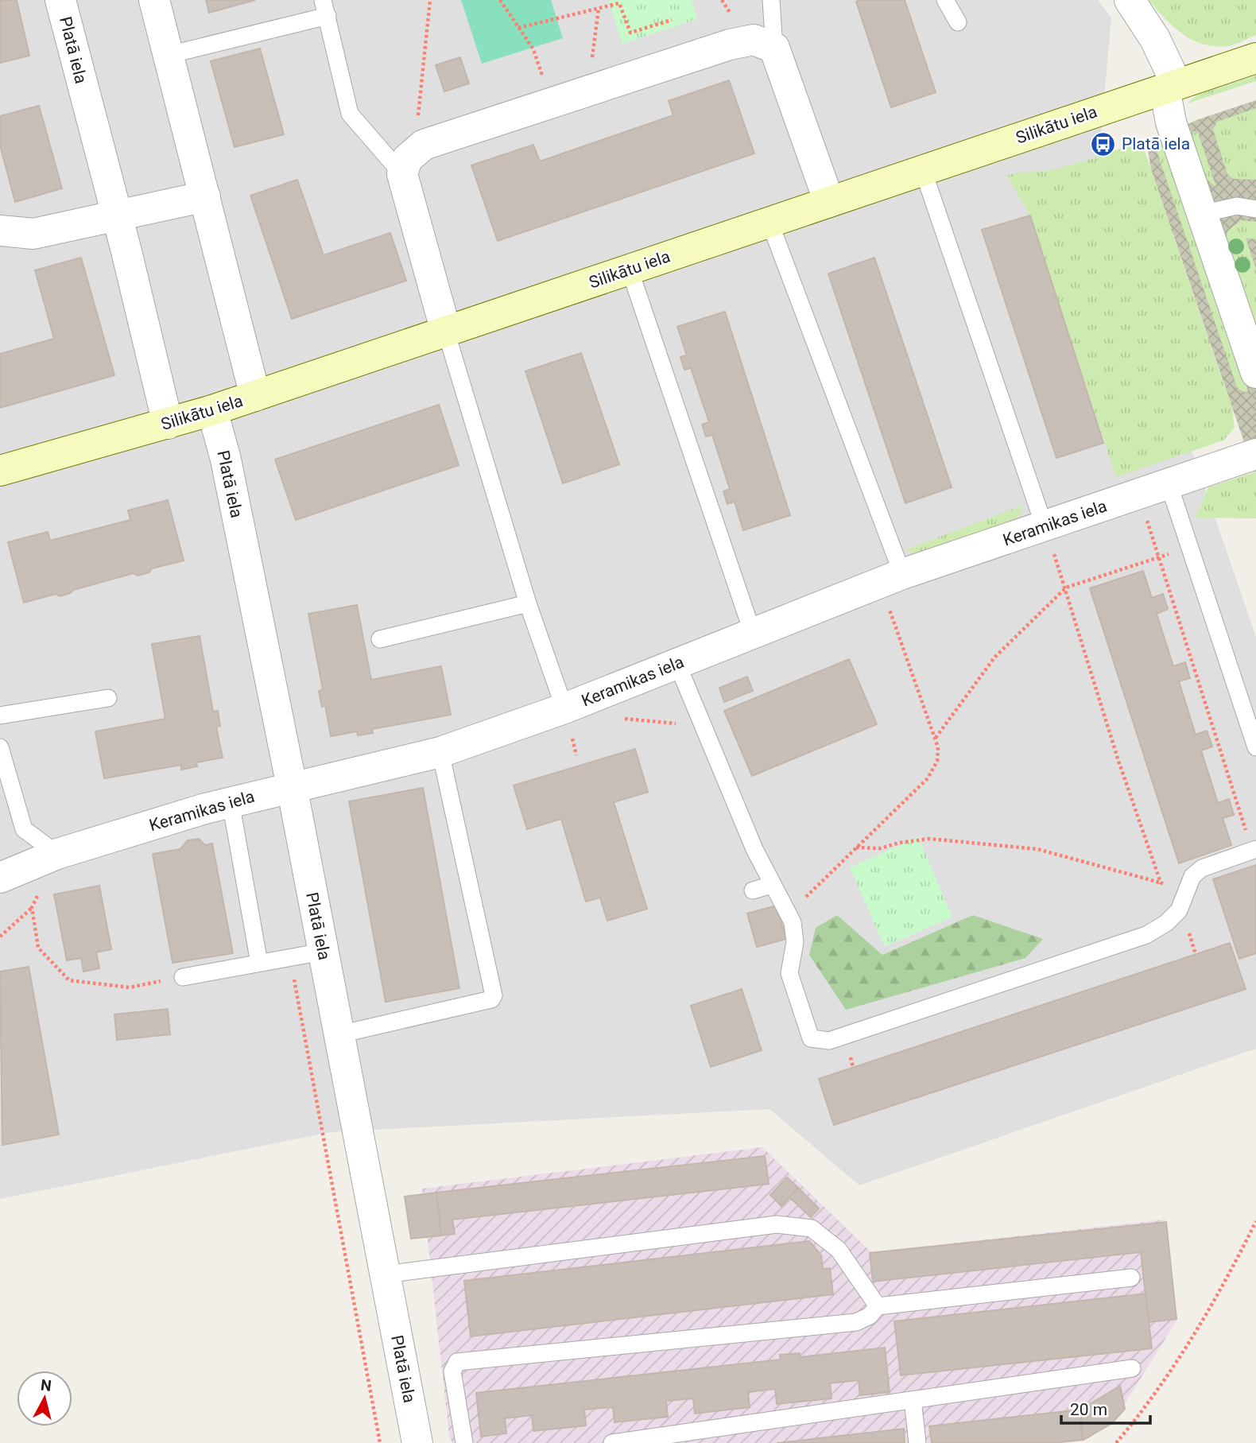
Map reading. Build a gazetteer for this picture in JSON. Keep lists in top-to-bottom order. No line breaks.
{"streets":{"main road":["Silikātu iela"],"street":["Platā iela","Keramikas iela"]},"crossings":[["Platā iela","Silikātu iela"],["Platā iela","Keramikas iela"]],"places":{"bus stop":["Platā iela"]},"scale_bar":"20 m","north":"top"}
